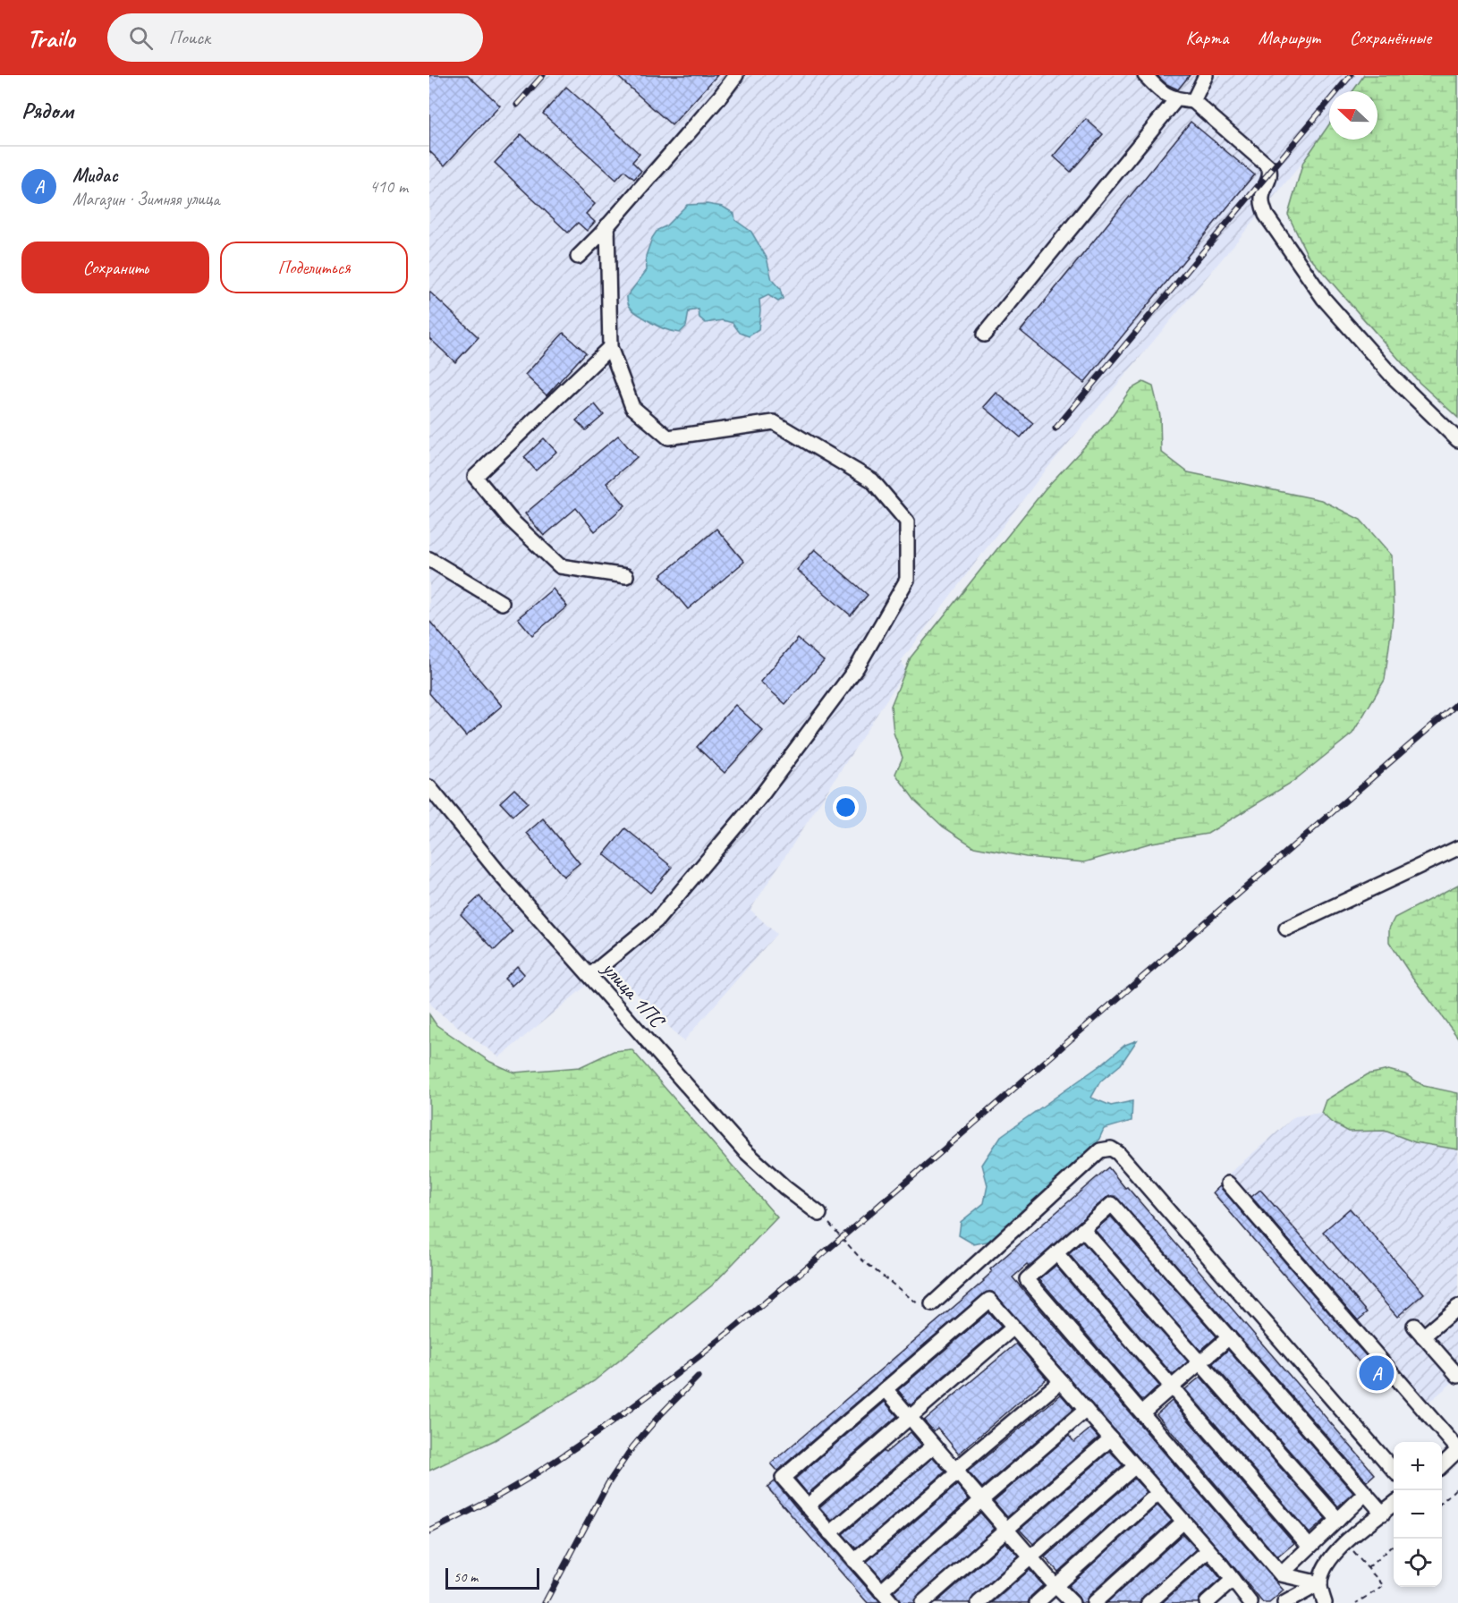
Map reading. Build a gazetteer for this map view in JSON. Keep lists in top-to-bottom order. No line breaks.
{"streets":{"street":["улица 1ПС"]},"scale_bar":"50 m","north":"left","page":{"header":"Trailo","search":"Поиск","nav":["Карта","Маршрут","Сохранённые"],"heading":"Рядом","list":[{"mark":"A","name":"Мидас","note":"Магазин · Зимняя улица","value":"410 m"}],"buttons":["Сохранить","Поделиться"],"pins":"A","map_buttons":["+","−"],"scale":"50 m"}}
